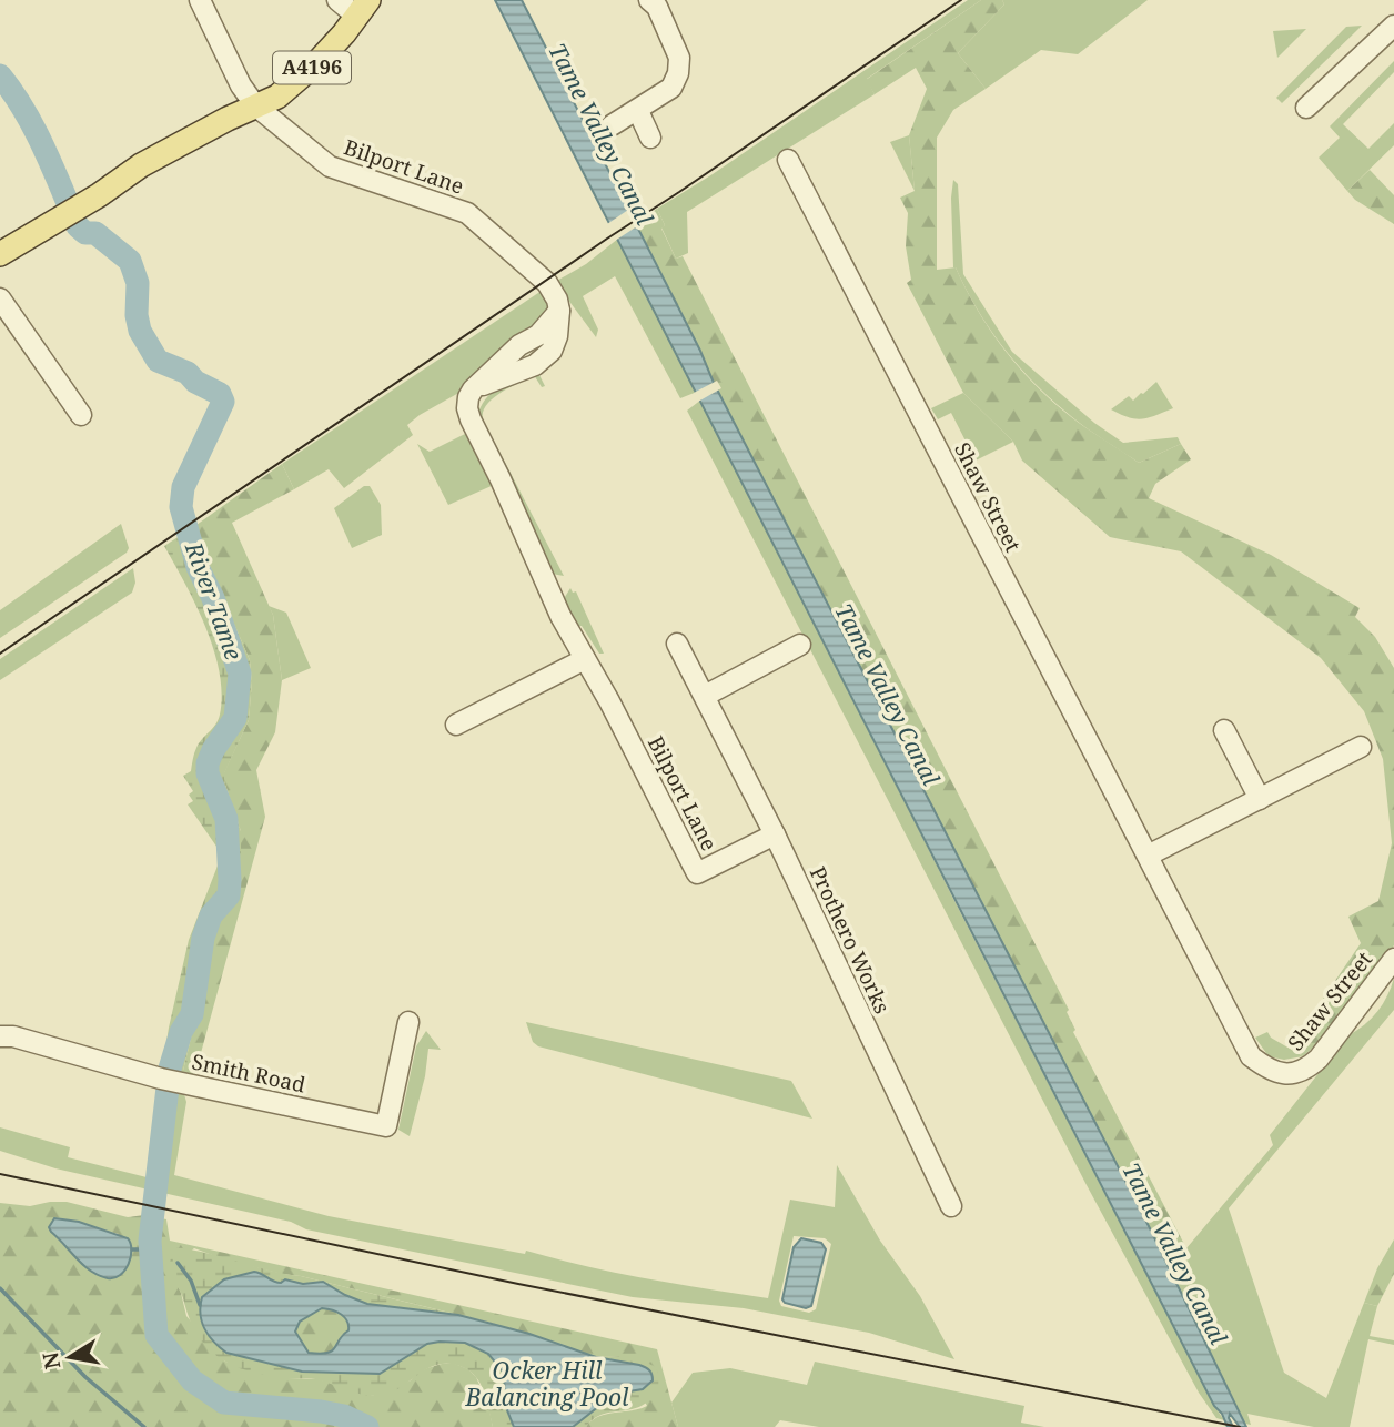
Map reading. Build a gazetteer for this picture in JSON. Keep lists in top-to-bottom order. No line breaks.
{"streets":{"main road":["A4196"],"street":["Bilport Lane","Shaw Street","Prothero Works","Smith Road"]},"crossings":[["A4196","Bilport Lane"],["Bilport Lane","Prothero Works"]],"water":["Tame Valley Canal","River Tame","Ocker Hill Balancing Pool"],"north":"left"}
